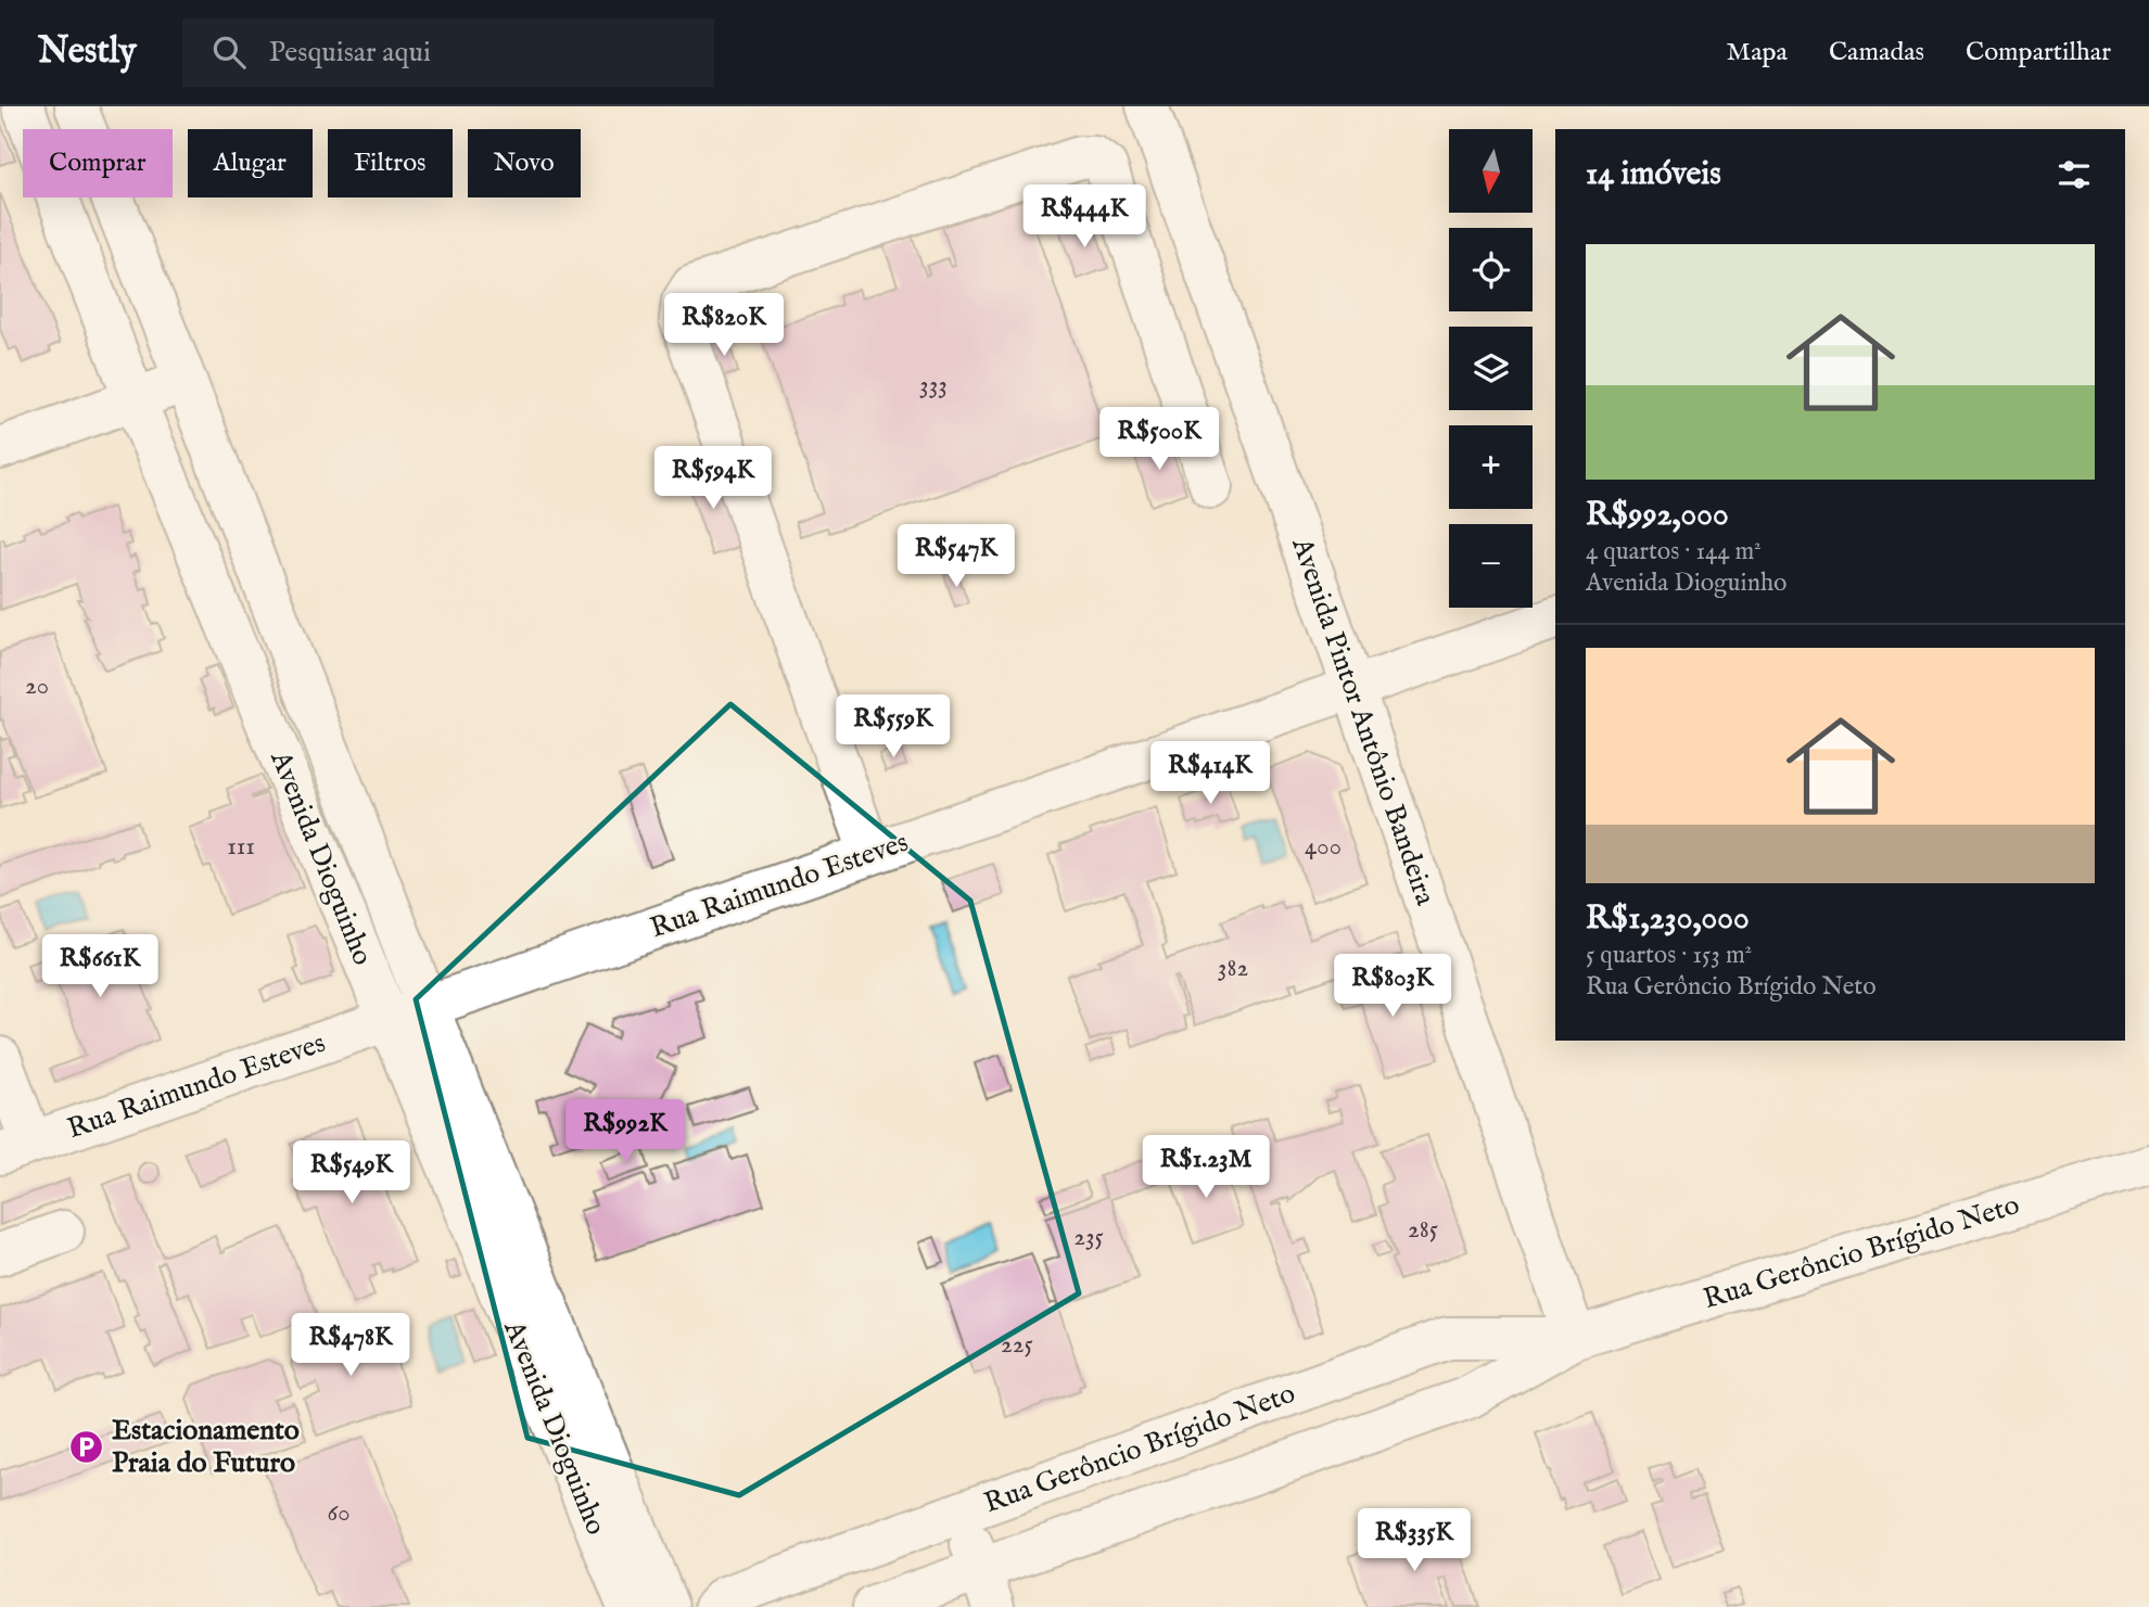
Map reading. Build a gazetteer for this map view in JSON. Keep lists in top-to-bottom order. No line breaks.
{"streets":{"street":["Avenida Pintor Antônio Bandeira","Avenida Dioguinho","Rua Raimundo Esteves","Rua Gerôncio Brígido Neto"]},"crossings":[["Avenida Pintor Antônio Bandeira","Rua Raimundo Esteves"],["Avenida Pintor Antônio Bandeira","Rua Gerôncio Brígido Neto"],["Avenida Dioguinho","Rua Raimundo Esteves"]],"places":{"parking":["Estacionamento Praia do Futuro"]},"house_numbers":["333","20","111","400","382","285","235","225","60"],"north":"bottom","page":{"header":"Nestly","search":"Pesquisar aqui","nav":["Mapa","Camadas","Compartilhar"],"map_buttons":["+","−"],"chip":["Comprar","Alugar","Filtros","Novo"],"heading":"14 imóveis","price":["R$444K","R$820K","R$500K","R$594K","R$547K","R$559K","R$414K","R$661K","R$803K","R$992K","R$1.23M","R$549K","R$478K","R$335K"],"list":[{"name":"R$992,000","note":"4 quartos · 144 m² · Avenida Dioguinho"},{"name":"R$1,230,000","note":"5 quartos · 153 m² · Rua Gerôncio Brígido Neto"}]}}
